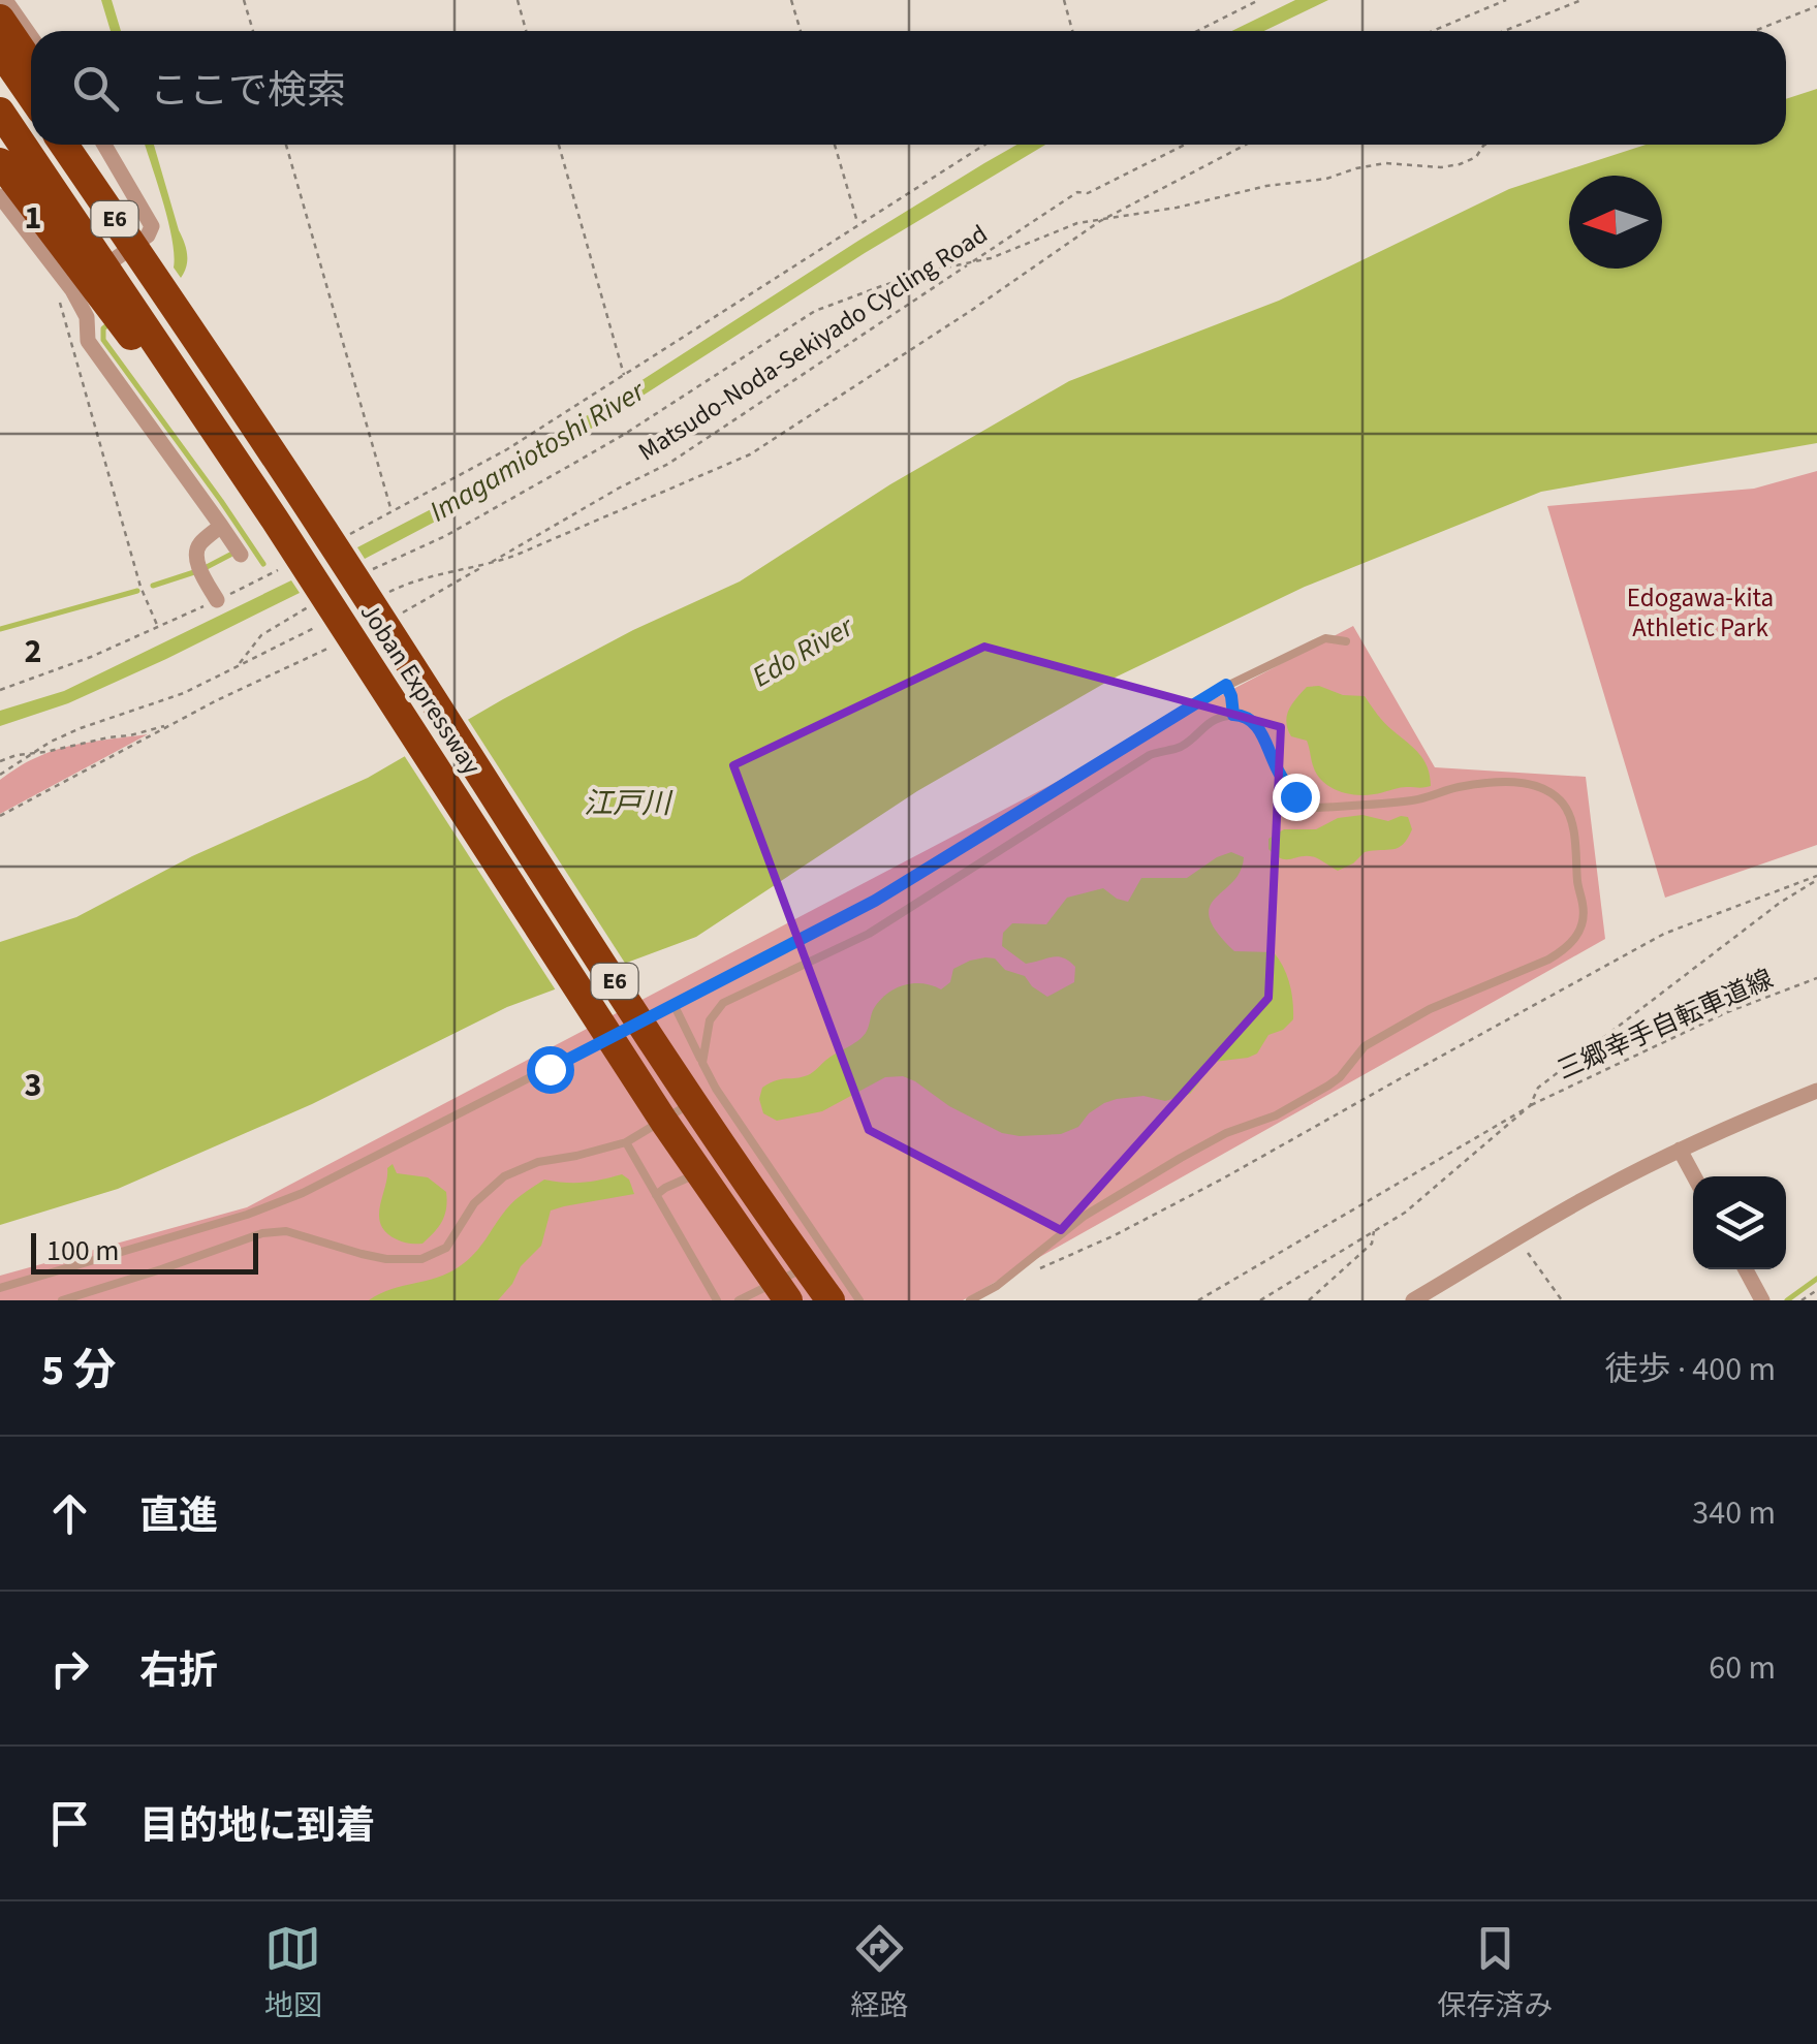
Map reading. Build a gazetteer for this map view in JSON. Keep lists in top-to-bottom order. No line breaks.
{"streets":{"highway":["E6","Joban Expressway"],"path":["Matsudo-Noda-Sekiyado Cycling Road","三郷幸手自転車道線"]},"water":["Imagamiotoshi River","Edo River","江戸川"],"parks":["Edogawa-kita Athletic Park"],"scale_bar":"100 m","north":"left","page":{"search":"ここで検索","scale":"100 m","heading":["5 分","徒歩 · 400 m"],"list":[["直進","340 m"],["右折","60 m"],"目的地に到着"],"nav":["地図","経路","保存済み"]},"grid":{"rows":["1","2","3"]}}
